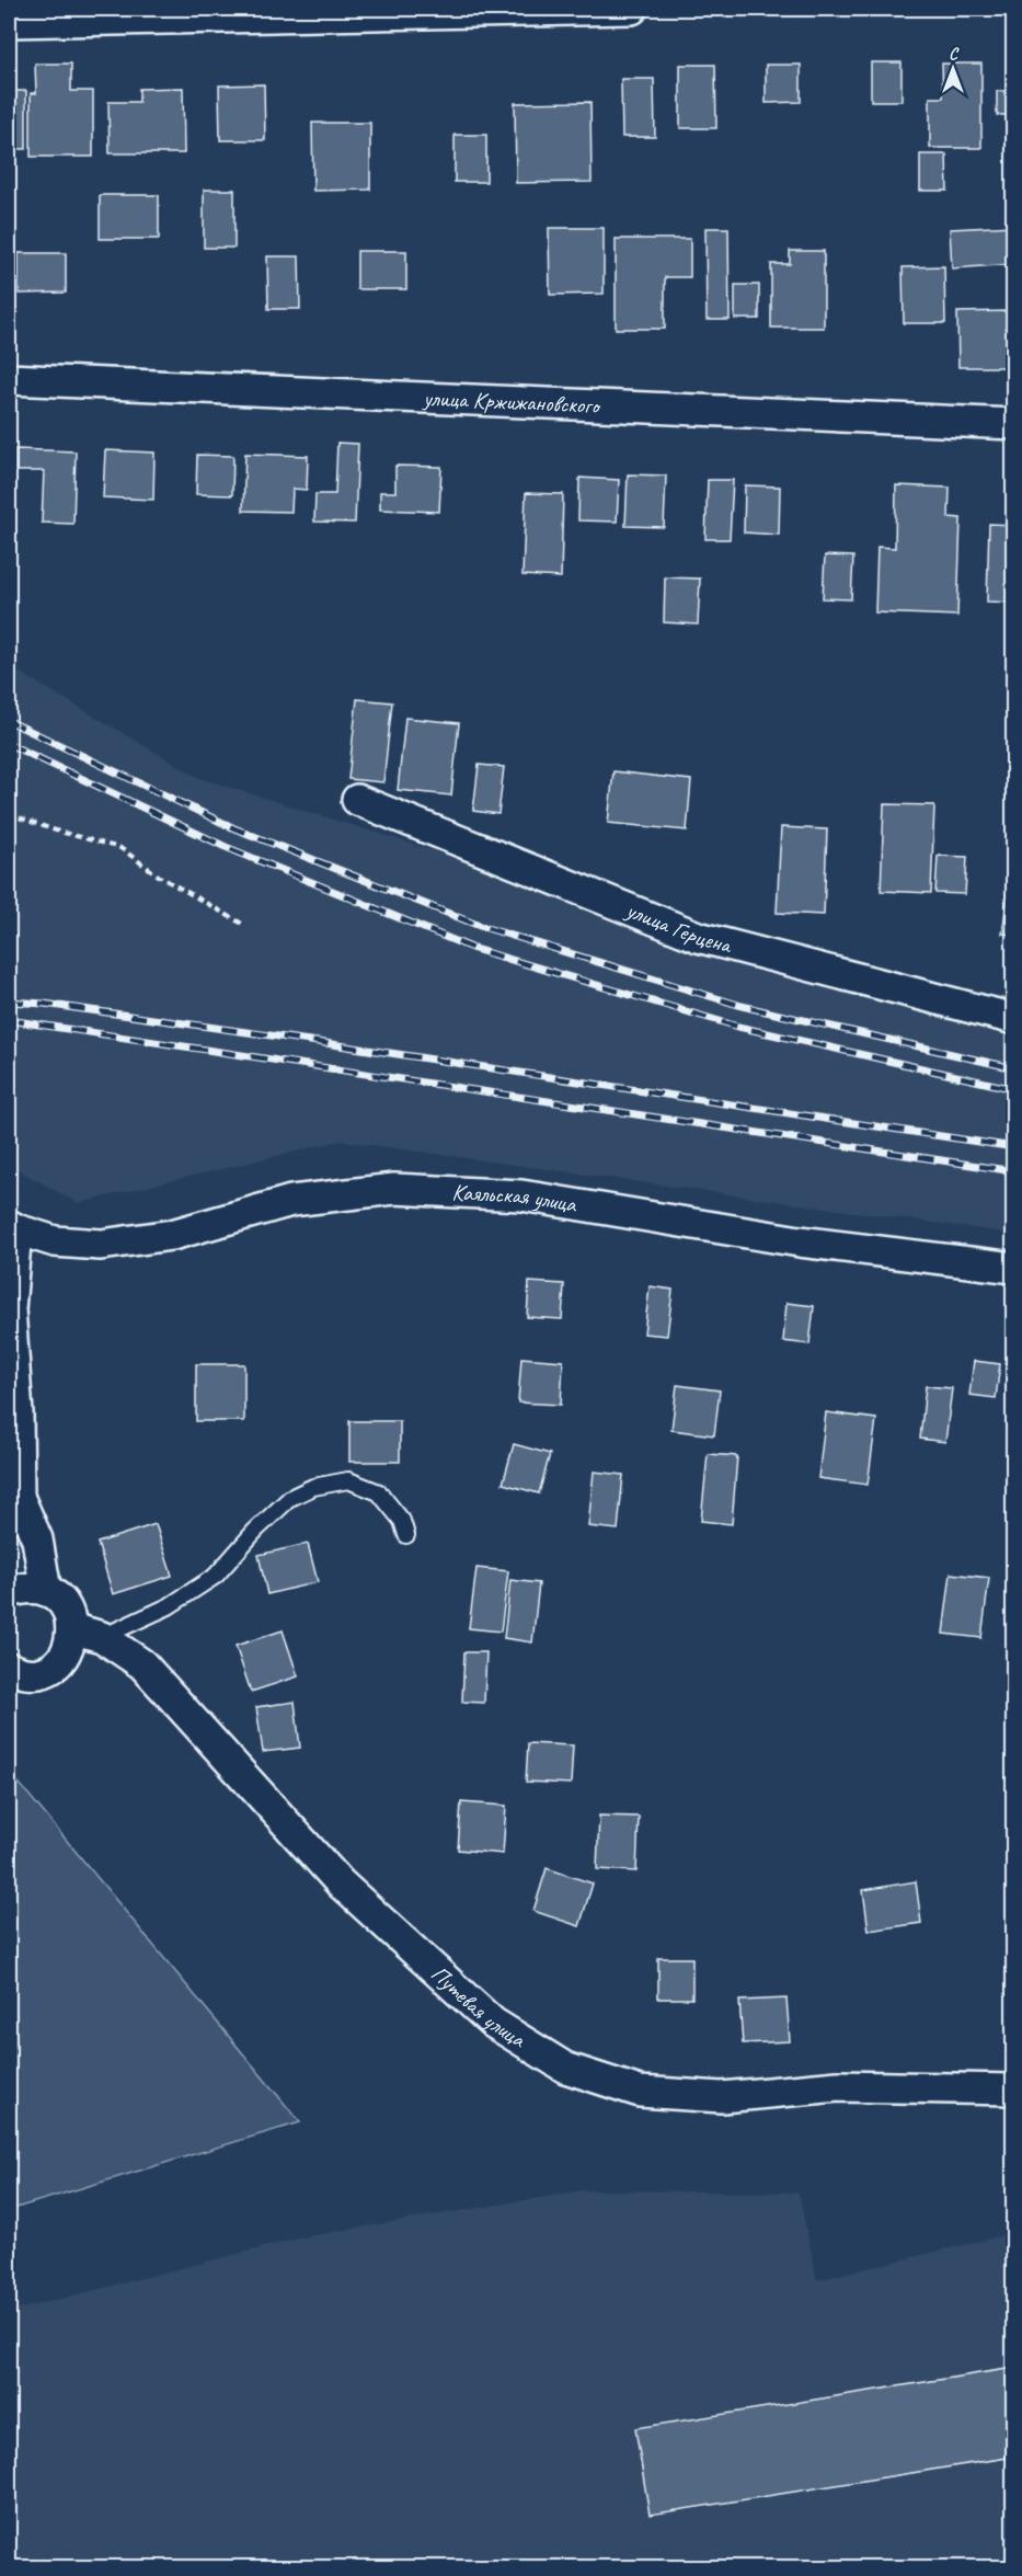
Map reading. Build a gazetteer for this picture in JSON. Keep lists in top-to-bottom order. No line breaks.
{"streets":{"street":["улица Кржижановского","улица Герцена","Каяльская улица","Путевая улица"]},"north":"top"}
